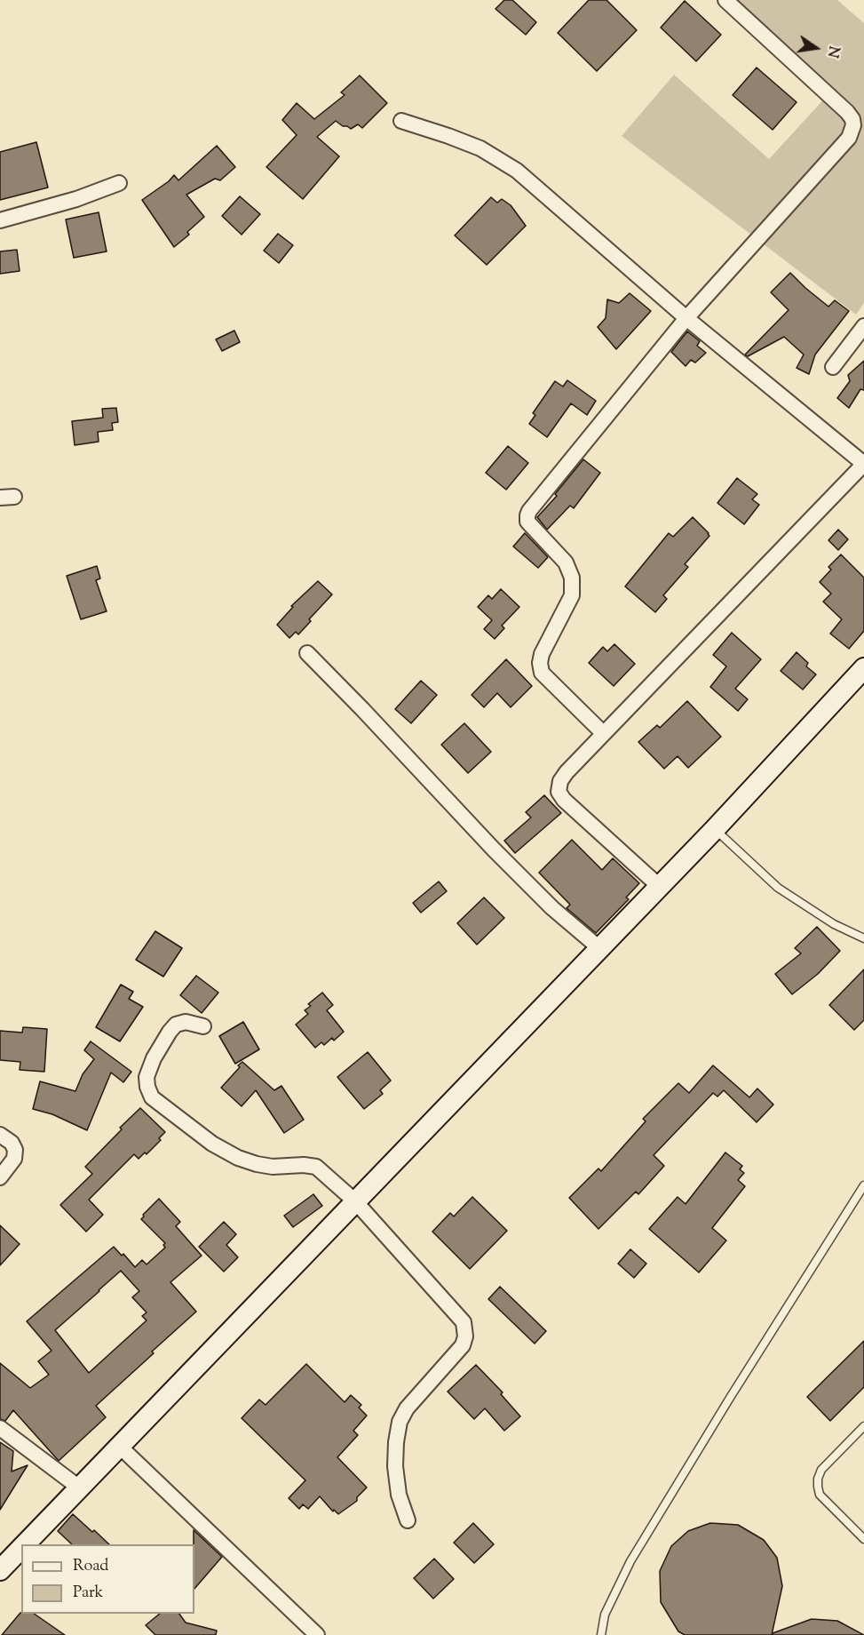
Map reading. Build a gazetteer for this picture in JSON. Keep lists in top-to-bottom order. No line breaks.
{"legend":["Road","Park"],"north":"right"}
